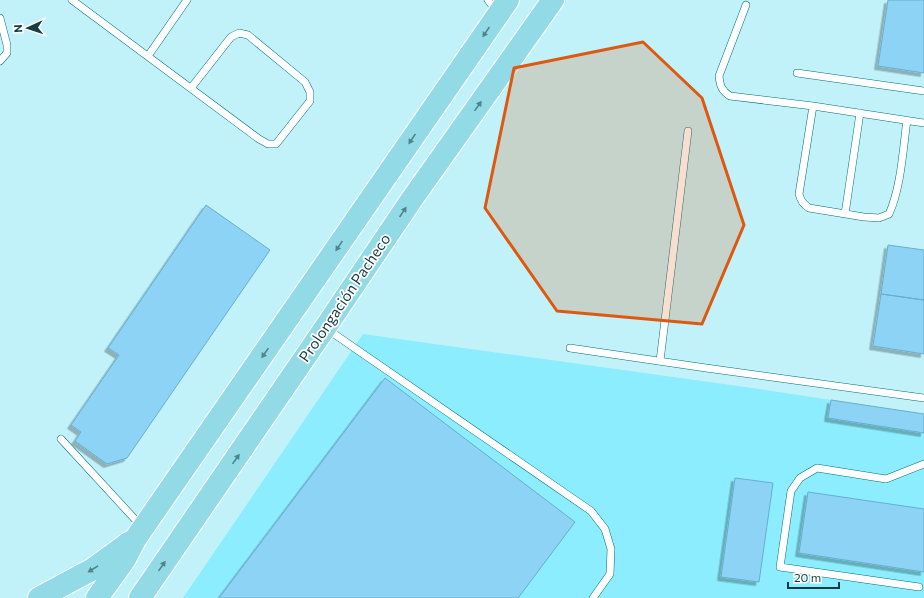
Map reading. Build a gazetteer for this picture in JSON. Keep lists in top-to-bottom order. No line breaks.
{"streets":{"main road":["Prolongación Pacheco"]},"scale_bar":"20 m","north":"left"}
